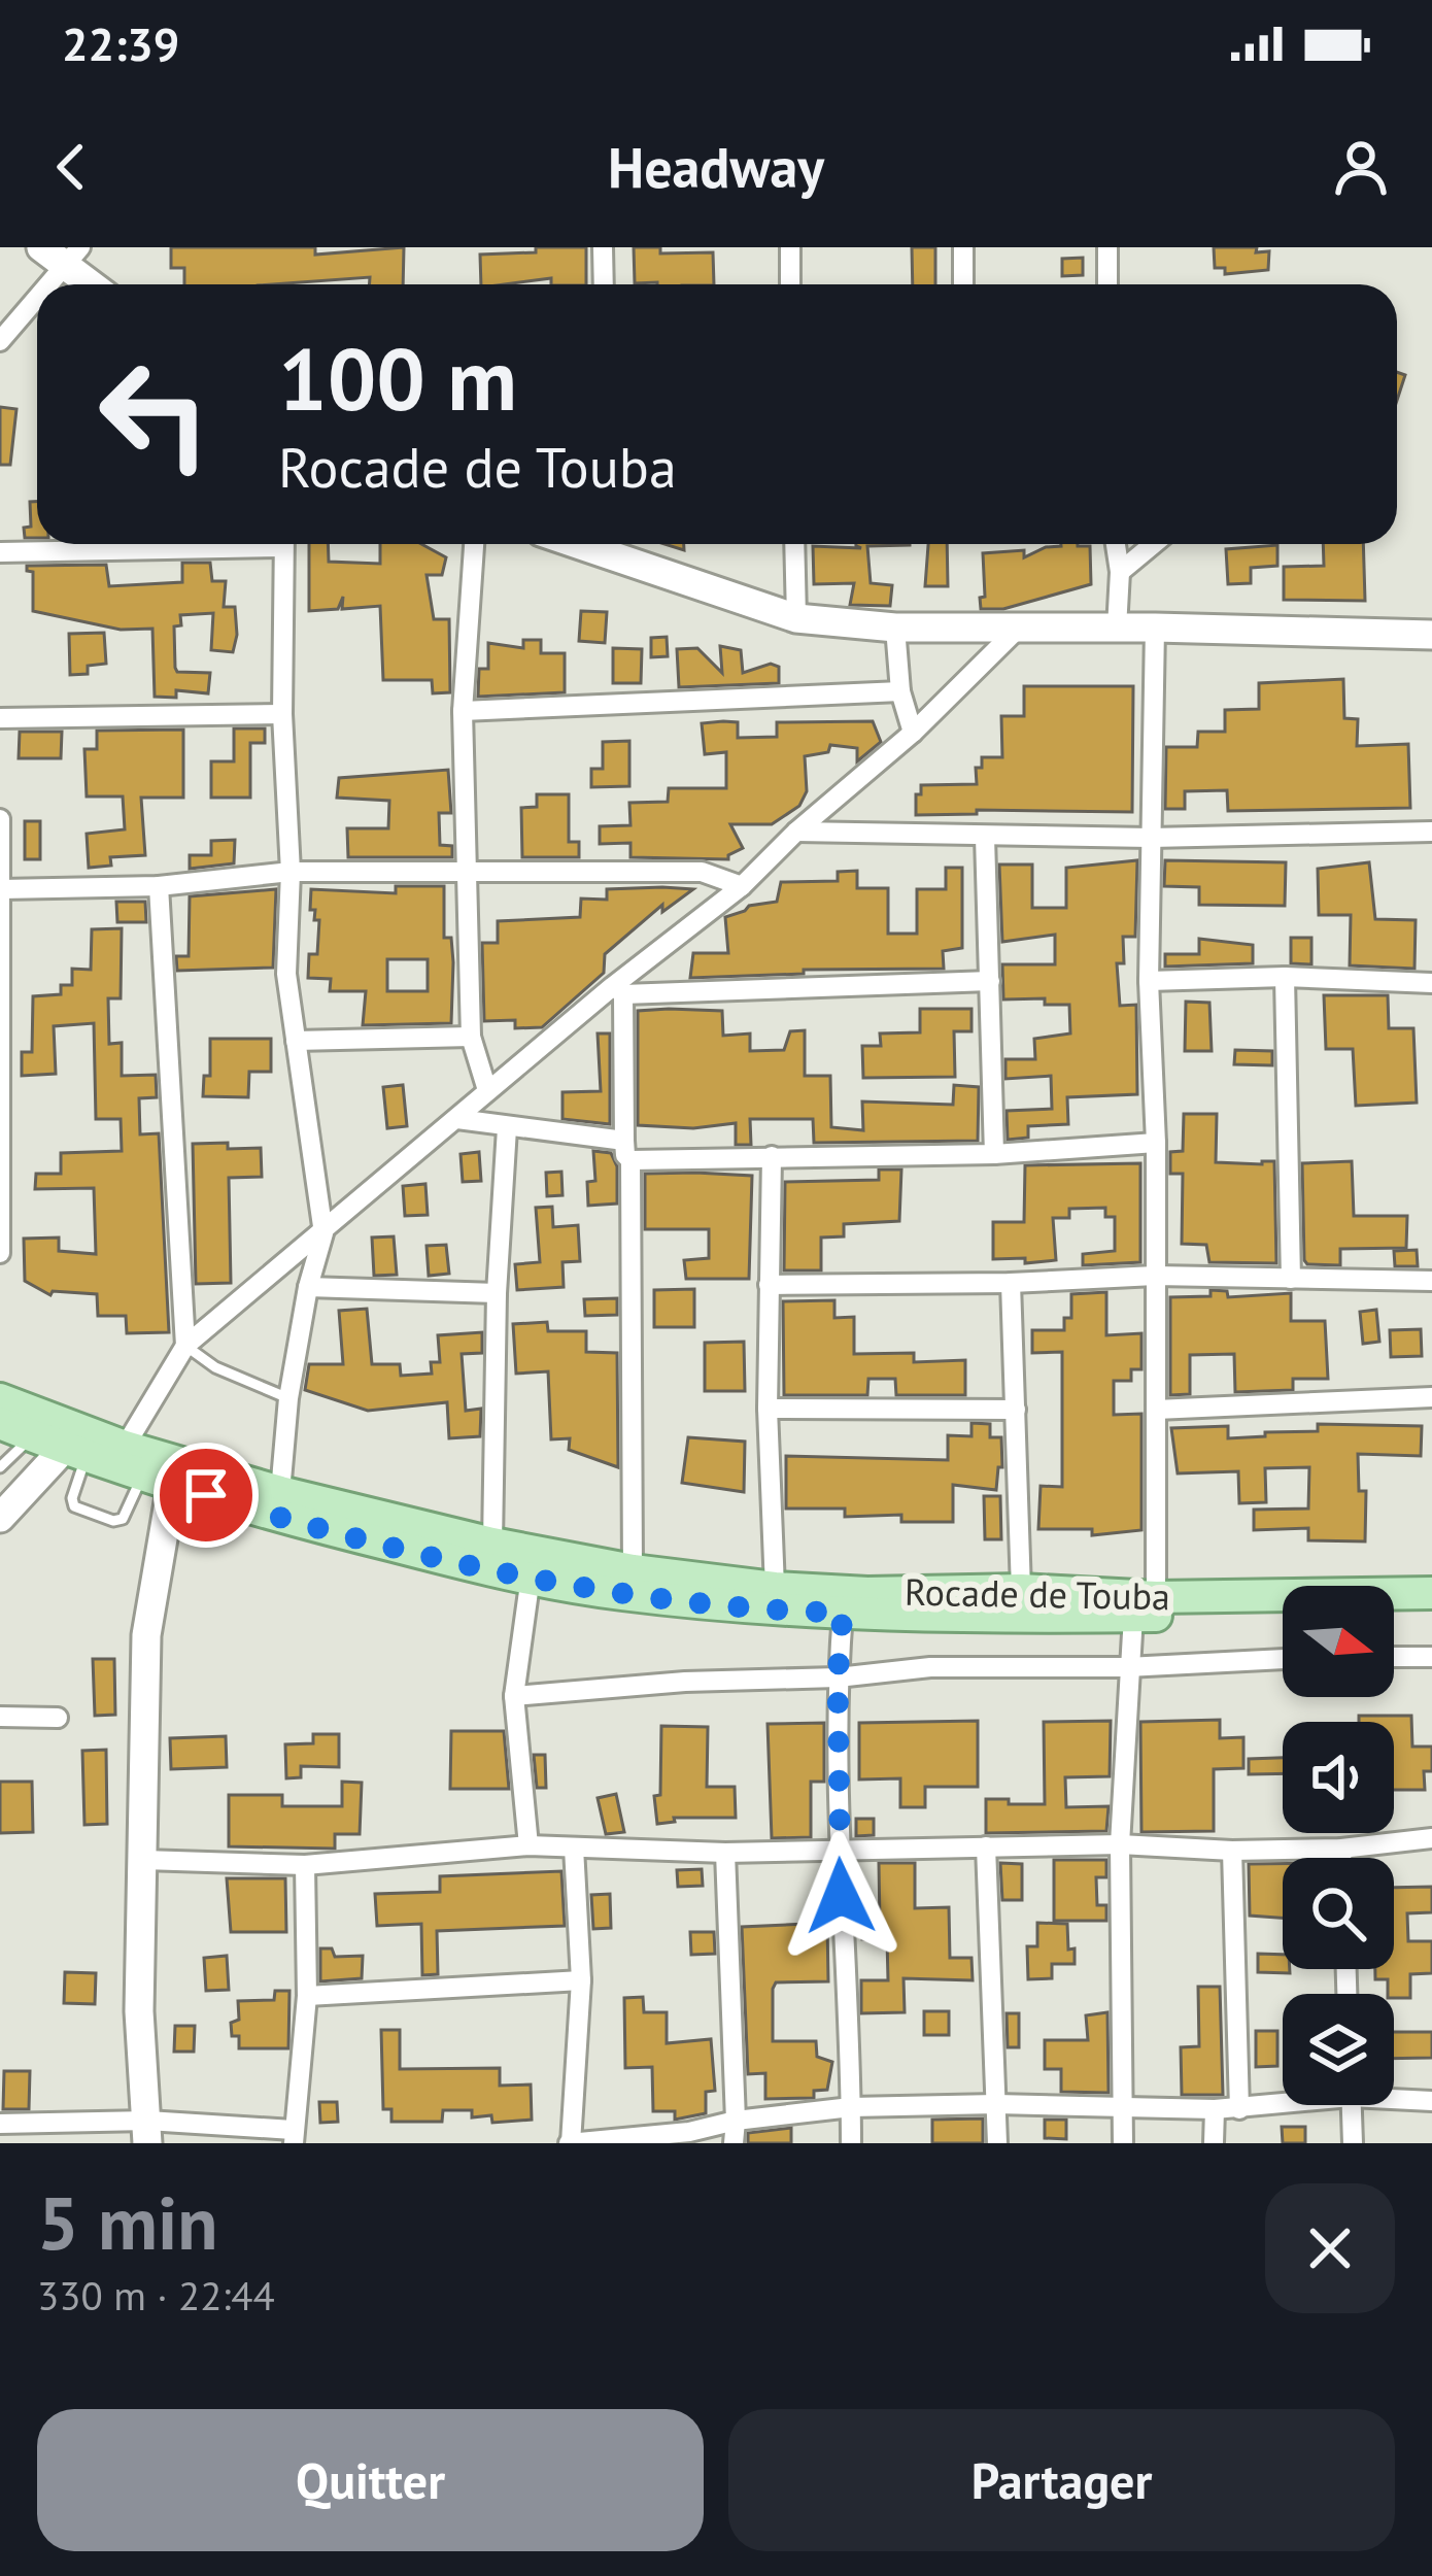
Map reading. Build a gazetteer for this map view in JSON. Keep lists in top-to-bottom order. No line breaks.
{"streets":{"main road":["Rocade de Touba"]},"north":"right","page":{"status":"22:39","header":"Headway","turn":["100 m","Rocade de Touba"],"heading":["5 min","330 m · 22:44"],"buttons":["Quitter","Partager"]}}
